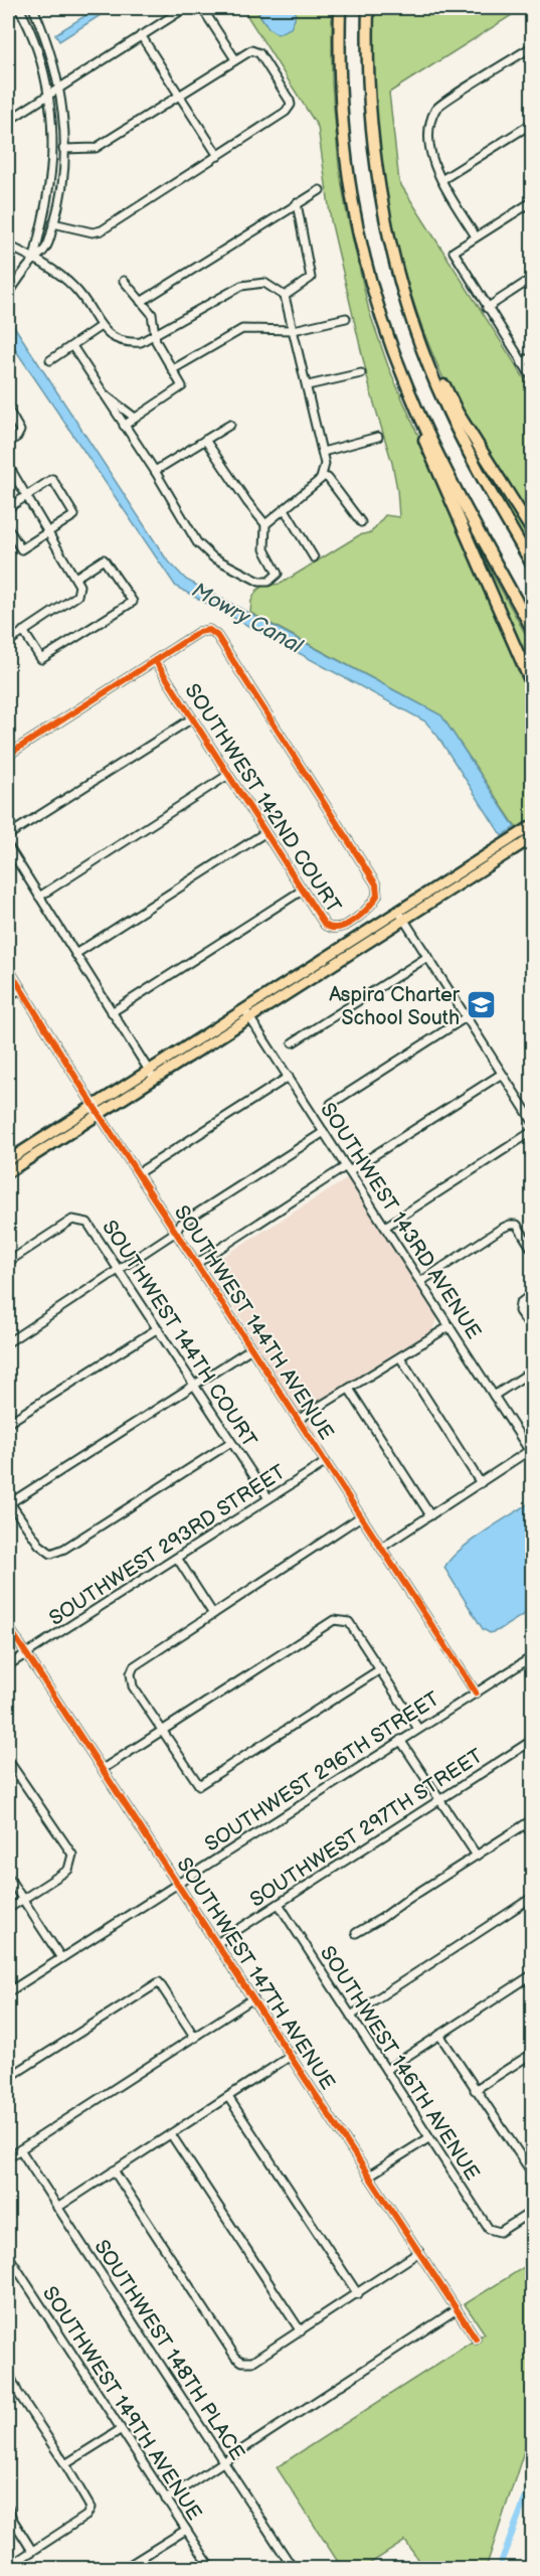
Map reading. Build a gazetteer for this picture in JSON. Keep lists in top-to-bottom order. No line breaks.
{"streets":{"street":["SOUTHWEST 142ND COURT","SOUTHWEST 143RD AVENUE","SOUTHWEST 144TH AVENUE","SOUTHWEST 144TH COURT","SOUTHWEST 293RD STREET","SOUTHWEST 296TH STREET","SOUTHWEST 297TH STREET","SOUTHWEST 147TH AVENUE","SOUTHWEST 146TH AVENUE","SOUTHWEST 148TH PLACE","SOUTHWEST 149TH AVENUE"]},"crossings":[["SOUTHWEST 144TH AVENUE","SOUTHWEST 293RD STREET"],["SOUTHWEST 144TH AVENUE","SOUTHWEST 296TH STREET"],["SOUTHWEST 144TH COURT","SOUTHWEST 293RD STREET"],["SOUTHWEST 293RD STREET","SOUTHWEST 147TH AVENUE"],["SOUTHWEST 296TH STREET","SOUTHWEST 147TH AVENUE"],["SOUTHWEST 297TH STREET","SOUTHWEST 147TH AVENUE"],["SOUTHWEST 297TH STREET","SOUTHWEST 146TH AVENUE"]],"water":["Mowry Canal"],"places":{"school or university":["Aspira Charter School South"]}}
